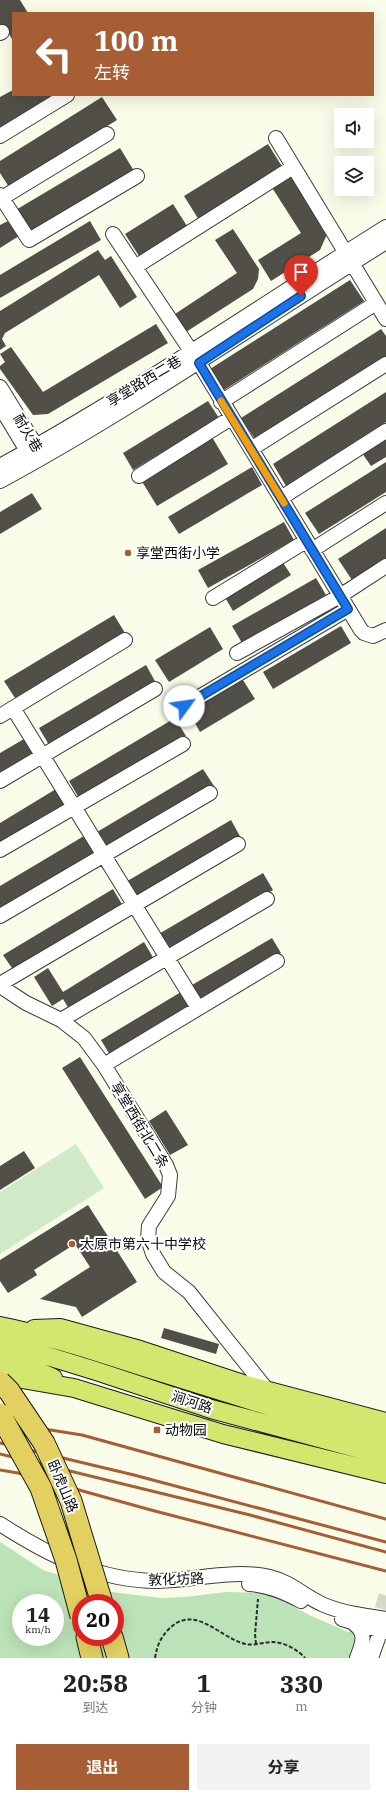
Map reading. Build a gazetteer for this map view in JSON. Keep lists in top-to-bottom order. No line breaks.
{"streets":{"highway":["卧虎山路"],"main road":["涧河路"],"street":["享堂路西二巷","耐火巷","享堂西街北二条","敦化坊路"]},"crossings":[["享堂路西二巷","耐火巷"],["享堂西街北二条","涧河路"]],"places":{"other":["享堂西街小学","太原市第六十中学校"],"transit":["动物园"]},"page":{"turn":["100 m","左转"],"speed":"14 km/h","limit":"20","eta":["20:58","到达","1","分钟","330","m"],"buttons":["退出","分享"]}}
